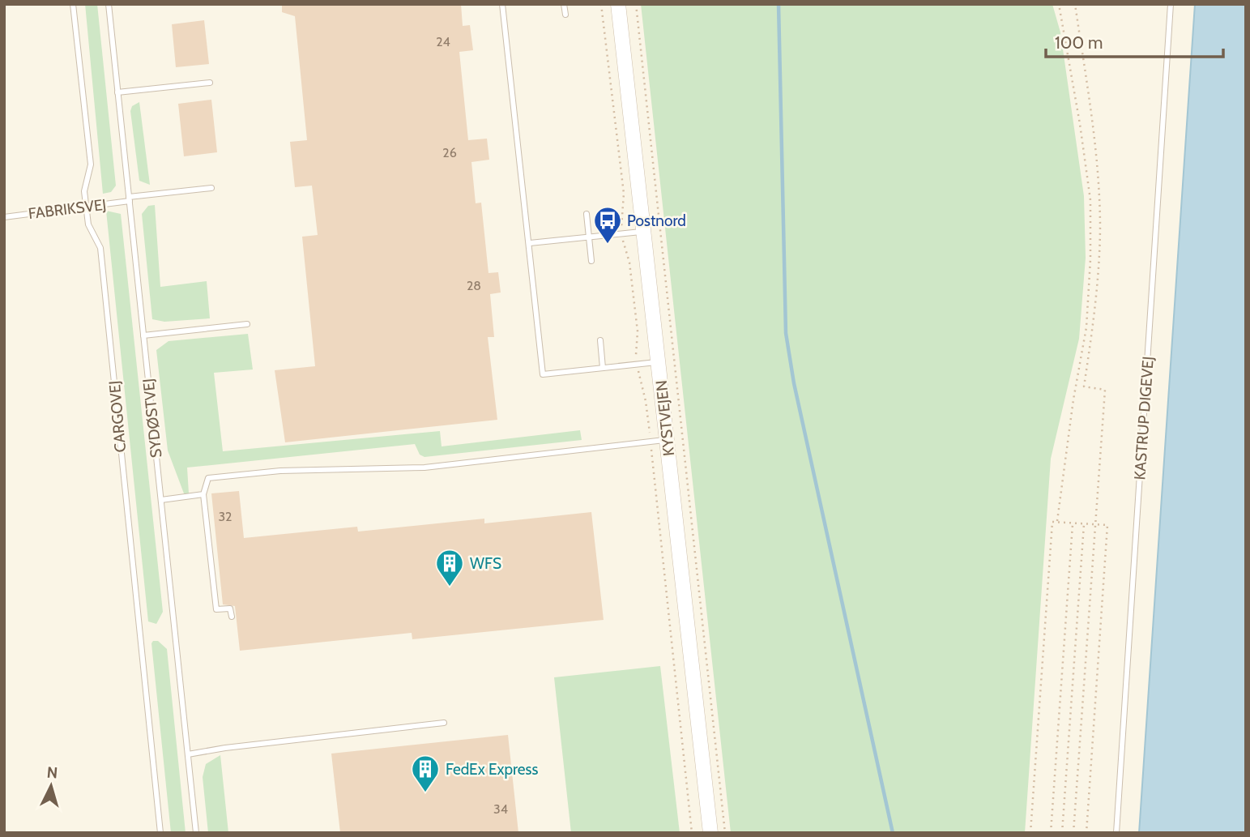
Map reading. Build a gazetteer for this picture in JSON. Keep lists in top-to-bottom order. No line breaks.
{"streets":{"street":["KYSTVEJEN"],"lane":["FABRIKSVEJ","CARGOVEJ","SYDØSTVEJ","KASTRUP DIGEVEJ"]},"crossings":[["FABRIKSVEJ","CARGOVEJ"],["FABRIKSVEJ","SYDØSTVEJ"]],"places":{"bus stop":["Postnord"],"building":["WFS","FedEx Express"]},"house_numbers":["24","26","28","32","34"],"scale_bar":"100 m","north":"top"}
